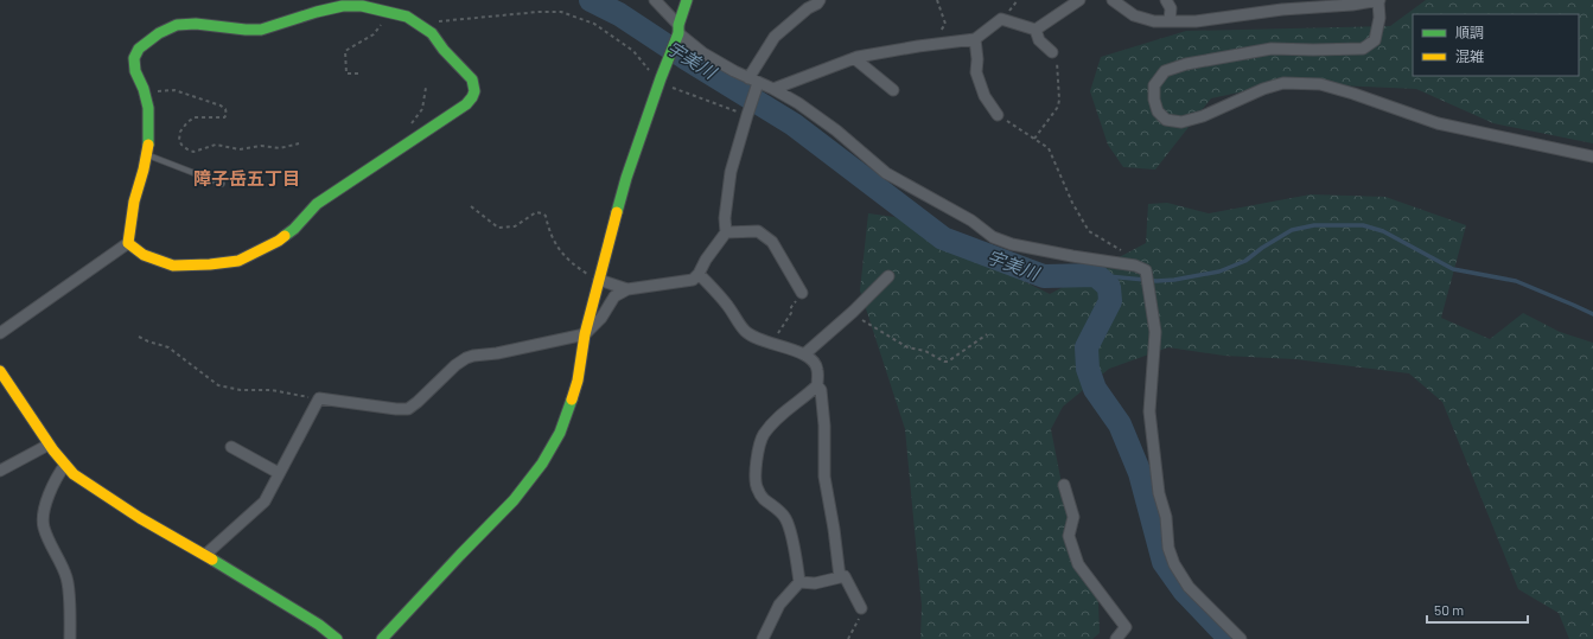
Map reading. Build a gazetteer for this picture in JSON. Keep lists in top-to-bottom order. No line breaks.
{"districts":["障子岳五丁目"],"water":["宇美川"],"legend":["順調","混雑"],"scale_bar":"50 m"}
